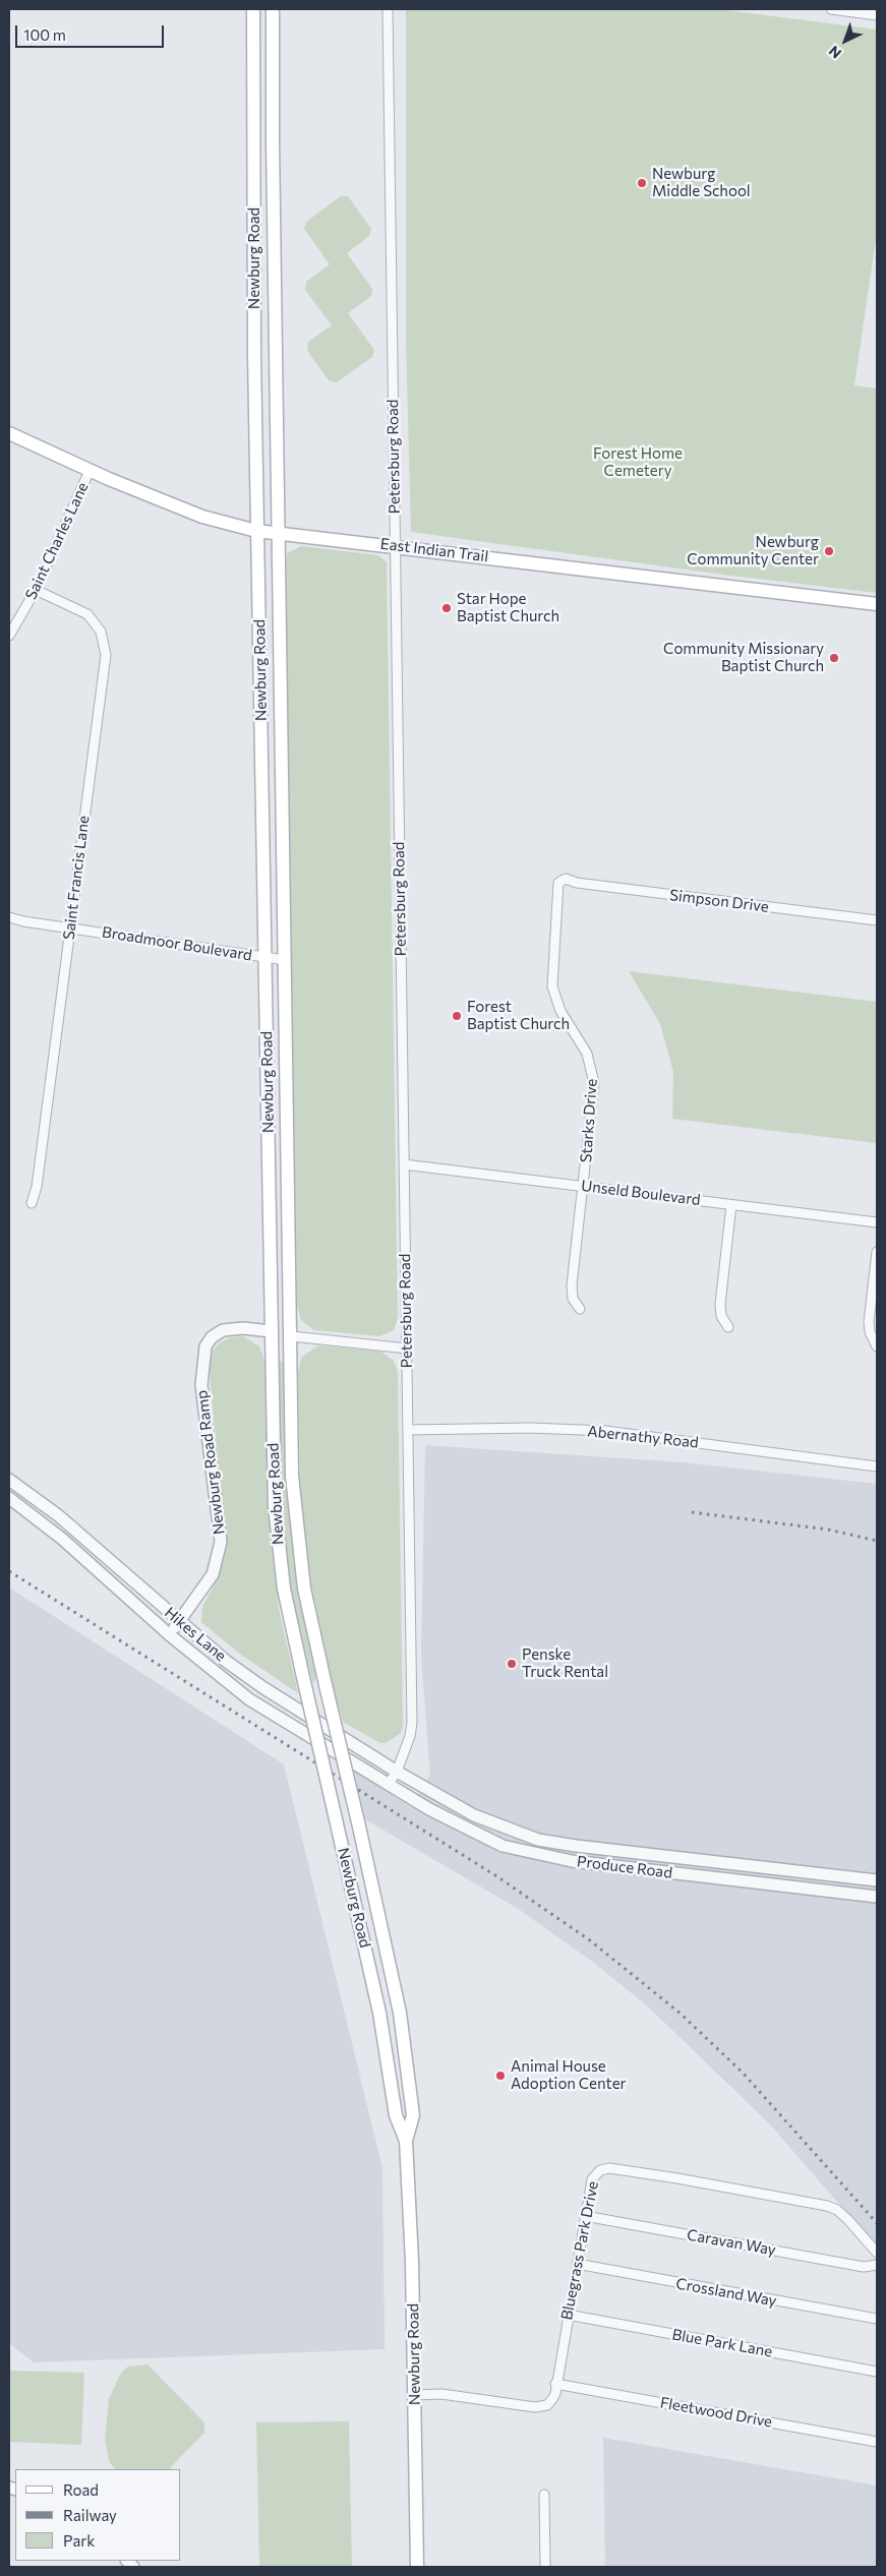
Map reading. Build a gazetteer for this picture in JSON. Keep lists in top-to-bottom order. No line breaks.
{"streets":{"main road":["Newburg Road","East Indian Trail"],"street":["Petersburg Road","Saint Charles Lane","Saint Francis Lane","Simpson Drive","Broadmoor Boulevard","Starks Drive","Unseld Boulevard","Abernathy Road","Newburg Road Ramp","Hikes Lane","Produce Road","Caravan Way","Bluegrass Park Drive","Crossland Way","Blue Park Lane","Fleetwood Drive"]},"crossings":[["Newburg Road","East Indian Trail"],["Newburg Road","Broadmoor Boulevard"],["Newburg Road","Newburg Road Ramp"],["Newburg Road","Bluegrass Park Drive"],["Petersburg Road","East Indian Trail"],["Petersburg Road","Unseld Boulevard"],["Petersburg Road","Abernathy Road"],["Petersburg Road","Hikes Lane"],["Petersburg Road","Produce Road"],["Saint Charles Lane","East Indian Trail"],["Saint Charles Lane","Saint Francis Lane"],["Saint Francis Lane","Broadmoor Boulevard"],["Simpson Drive","Starks Drive"],["Starks Drive","Unseld Boulevard"],["Newburg Road Ramp","Hikes Lane"],["Hikes Lane","Produce Road"],["Caravan Way","Bluegrass Park Drive"],["Bluegrass Park Drive","Crossland Way"],["Bluegrass Park Drive","Blue Park Lane"],["Bluegrass Park Drive","Fleetwood Drive"]],"parks":["Forest Home Cemetery"],"places":["Newburg Middle School","Newburg Community Center","Star Hope Baptist Church","Community Missionary Baptist Church","Forest Baptist Church","Penske Truck Rental","Animal House Adoption Center"],"legend":["Road","Railway","Park"],"scale_bar":"100 m","north":"bottom left"}
